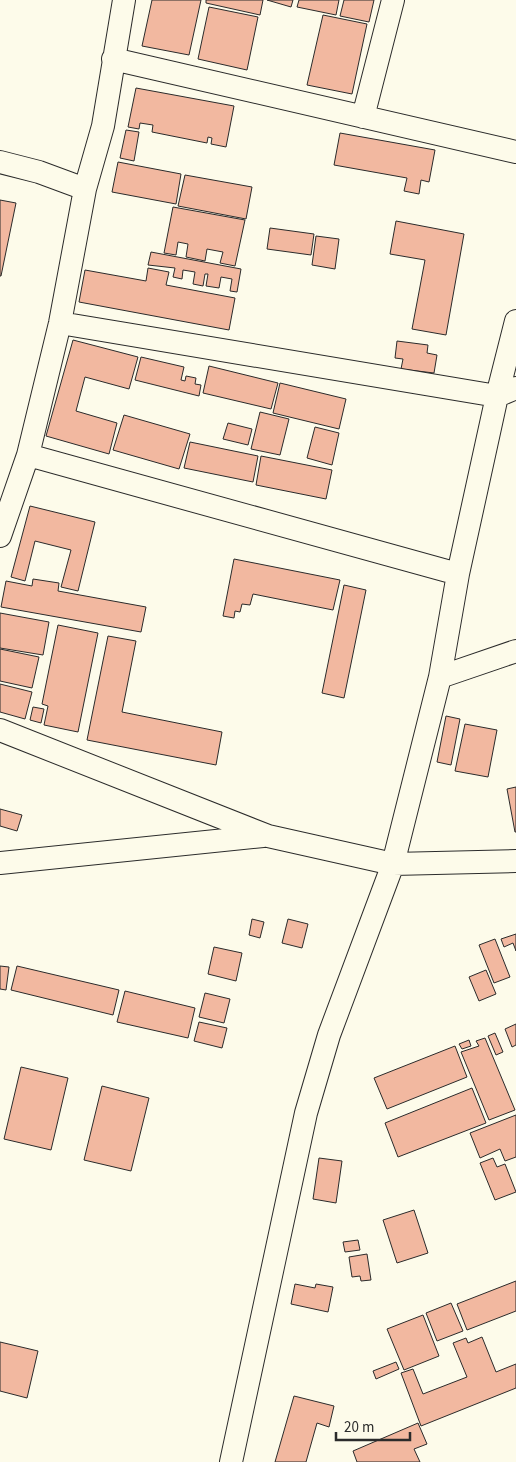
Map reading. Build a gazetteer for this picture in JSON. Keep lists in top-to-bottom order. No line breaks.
{"scale_bar":"20 m"}
